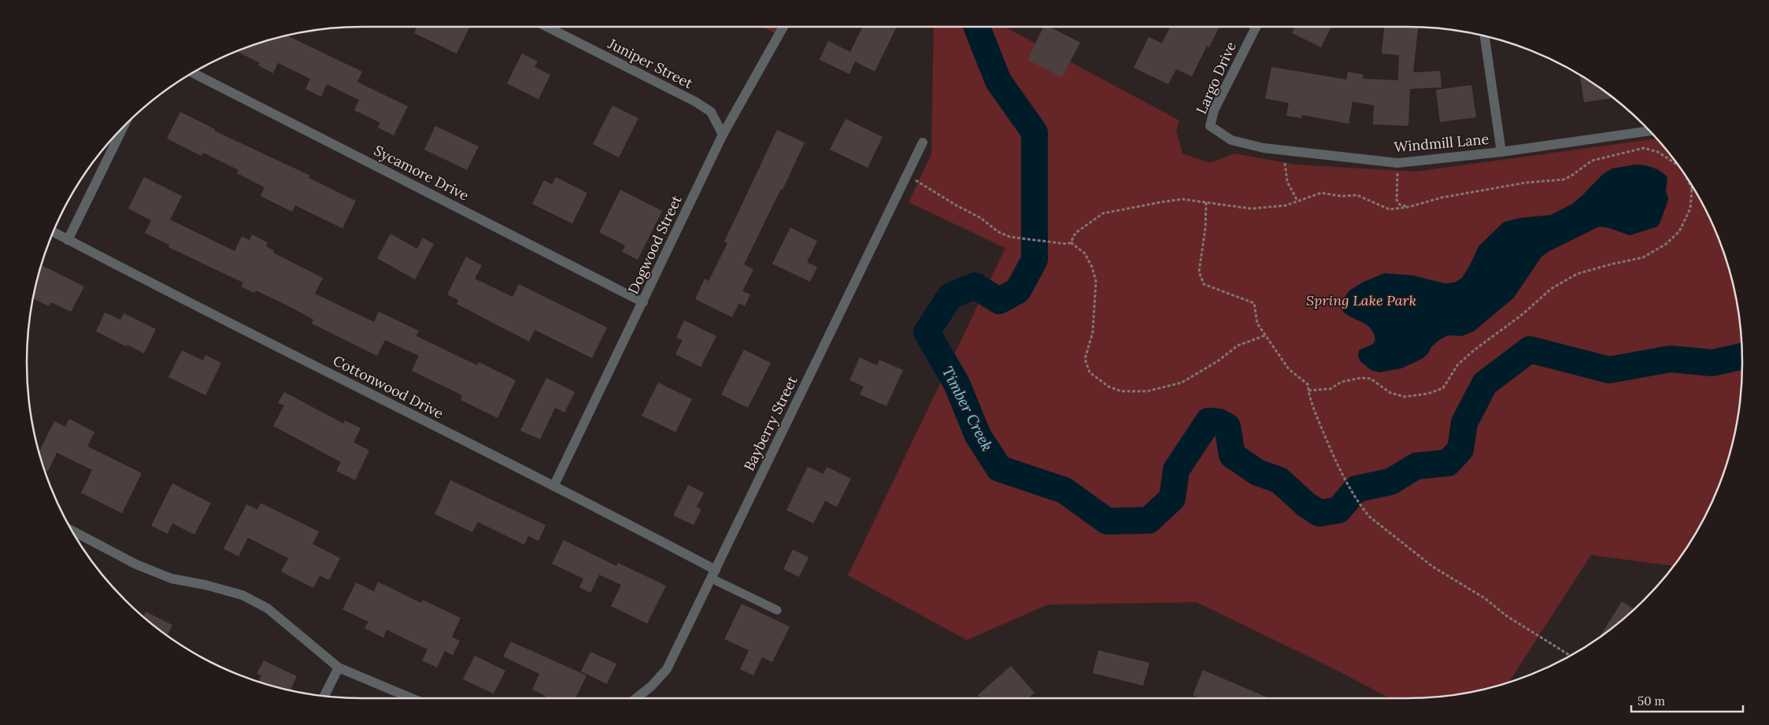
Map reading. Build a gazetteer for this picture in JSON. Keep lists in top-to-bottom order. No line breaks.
{"streets":{"street":["Juniper Street","Largo Drive","Windmill Lane","Sycamore Drive","Dogwood Street","Cottonwood Drive","Bayberry Street"]},"crossings":[["Juniper Street","Dogwood Street"],["Largo Drive","Windmill Lane"],["Sycamore Drive","Dogwood Street"],["Dogwood Street","Cottonwood Drive"],["Cottonwood Drive","Bayberry Street"]],"water":["Timber Creek"],"parks":["Spring Lake Park"],"scale_bar":"50 m"}
